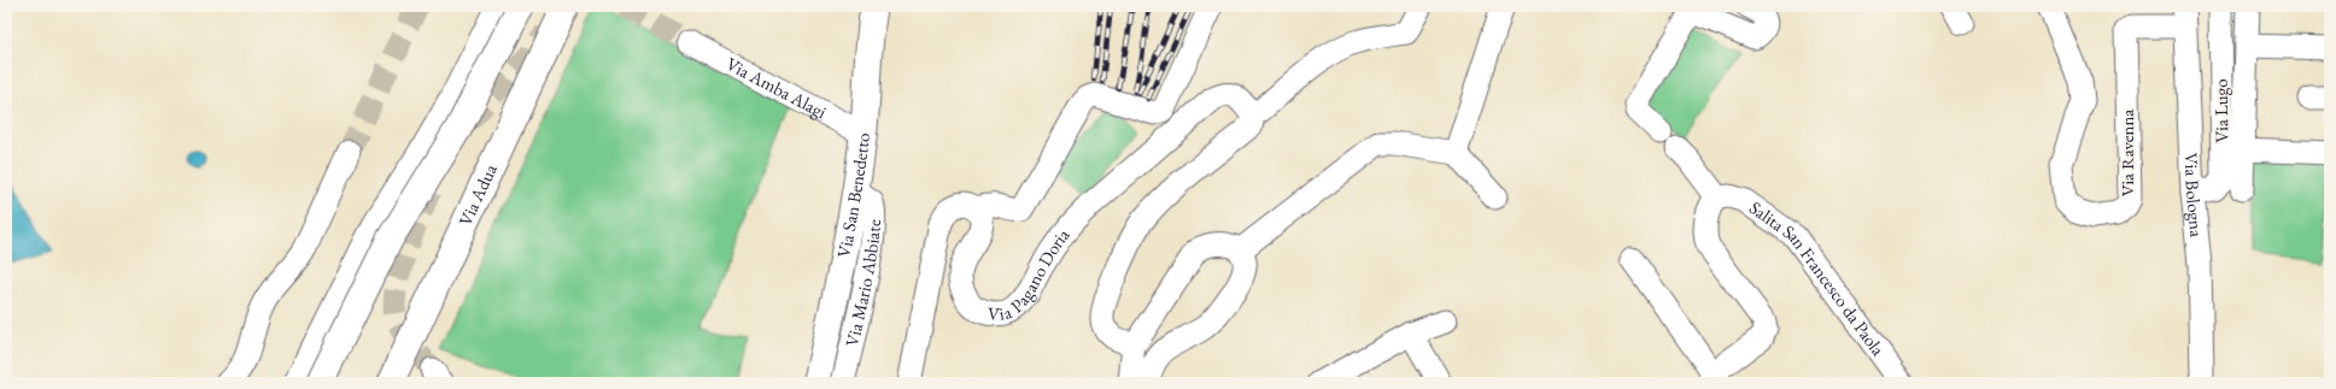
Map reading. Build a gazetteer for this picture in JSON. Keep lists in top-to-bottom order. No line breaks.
{"streets":{"main road":["Via Adua","Via San Benedetto"],"street":["Via Amba Alagi","Via Lugo","Via Ravenna","Via Bologna","Via Pagano Doria","Salita San Francesco da Paola","Via Mario Abbiate"]},"crossings":[["Via Amba Alagi","Via San Benedetto"],["Via Lugo","Via Bologna"],["Via Ravenna","Via Bologna"],["Via San Benedetto","Via Mario Abbiate"]]}
